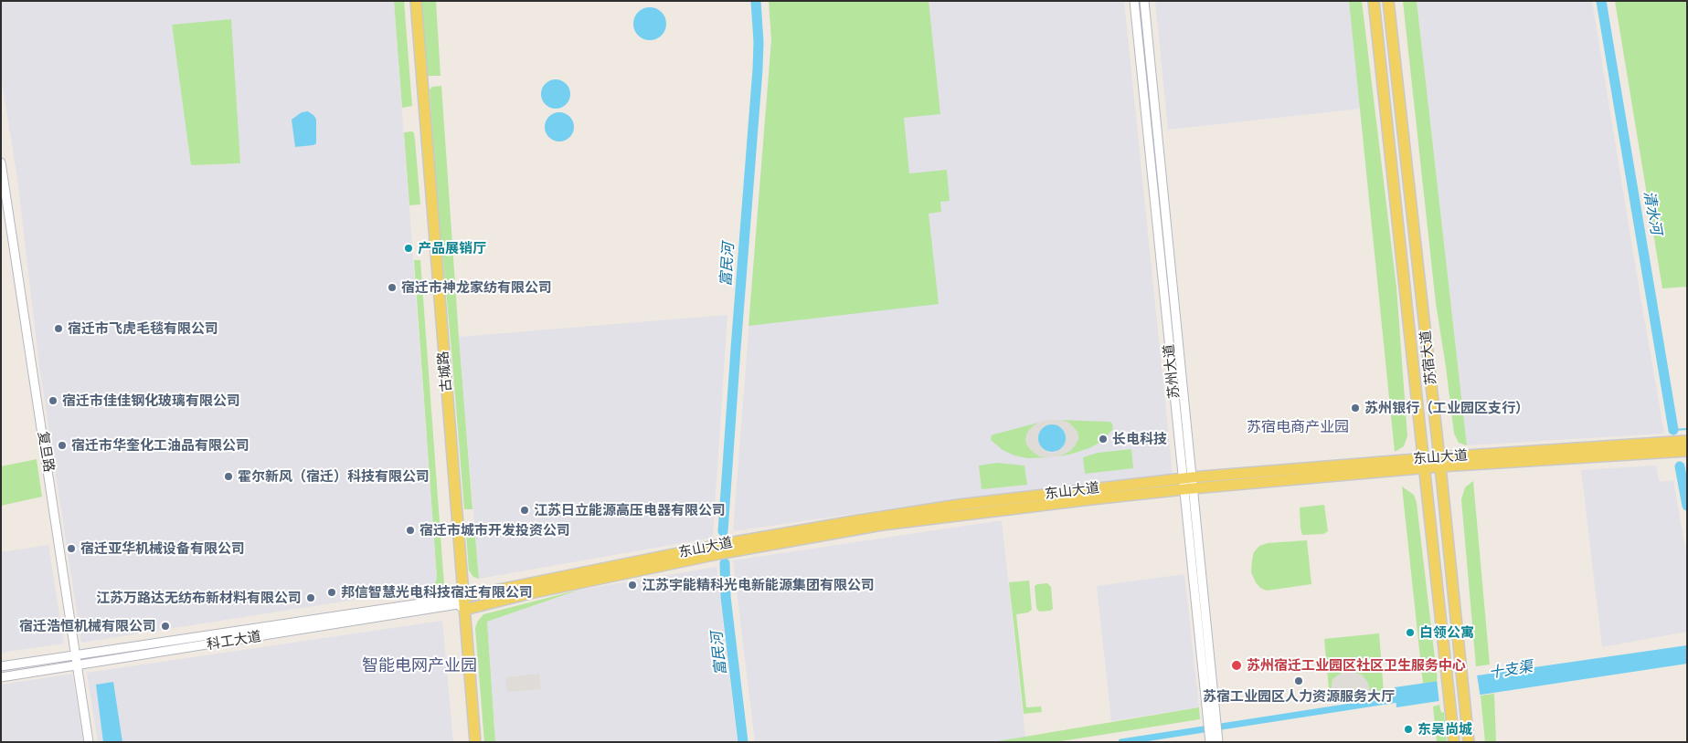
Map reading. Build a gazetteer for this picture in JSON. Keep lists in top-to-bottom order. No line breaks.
{"streets":{"main road":["苏宿大道","古城路","东山大道"],"street":["苏州大道","复旦路","科工大道"]},"crossings":[["苏宿大道","东山大道"],["古城路","东山大道"],["古城路","科工大道"],["苏州大道","东山大道"],["复旦路","科工大道"],["东山大道","科工大道"]],"districts":["苏宿电商产业园","智能电网产业园"],"water":["清水河","富民河","十支渠"],"places":["产品展销厅","宿迁市神龙家纺有限公司","宿迁市飞虎毛毯有限公司","宿迁市佳佳钢化玻璃有限公司","苏州银行（工业园区支行）","长电科技","宿迁市华奎化工油品有限公司","霍尔新风（宿迁）科技有限公司","江苏日立能源高压电器有限公司","宿迁市城市开发投资公司","宿迁亚华机械设备有限公司","江苏宇能精科光电新能源集团有限公司","邦信智慧光电科技宿迁有限公司","江苏万路达无纺布新材料有限公司","宿迁浩恒机械有限公司","白领公寓","苏州宿迁工业园区社区卫生服务中心","苏宿工业园区人力资源服务大厅","东吴尚城"]}
